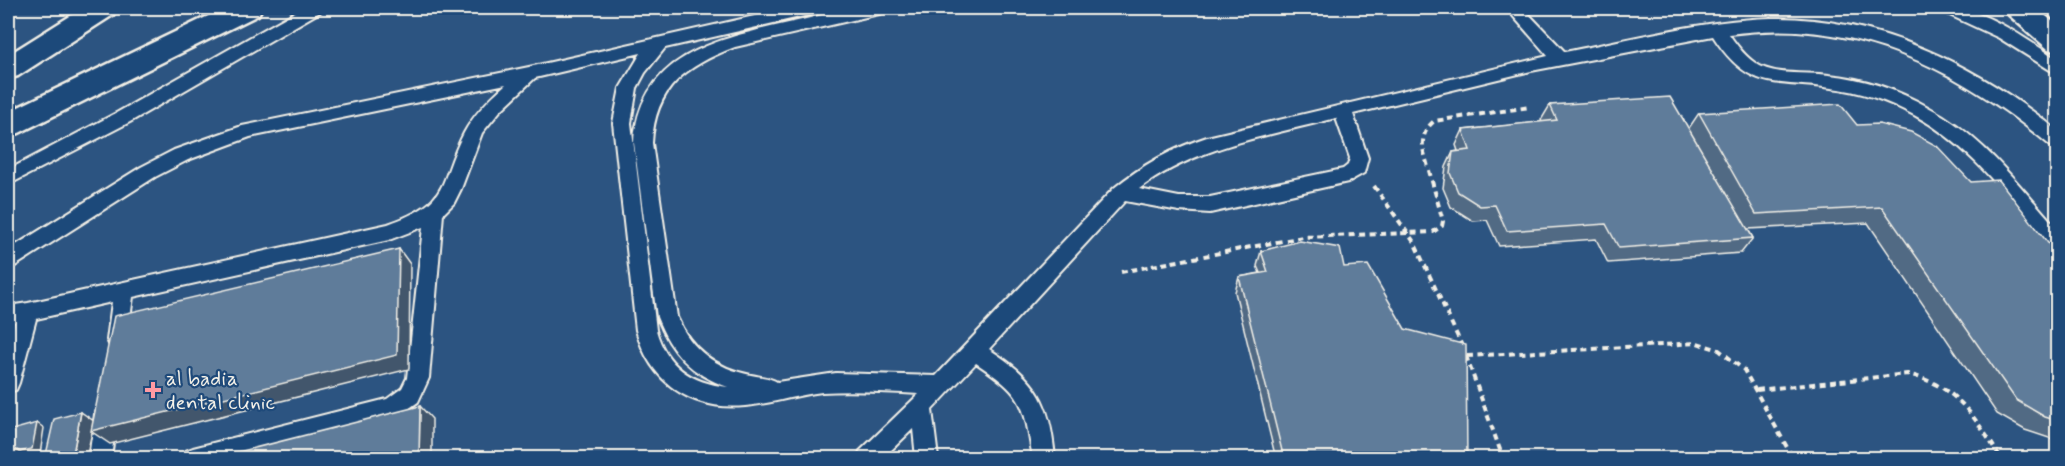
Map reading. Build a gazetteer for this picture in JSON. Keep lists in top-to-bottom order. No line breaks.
{"places":{"health":["al badia dental clinic"]}}
